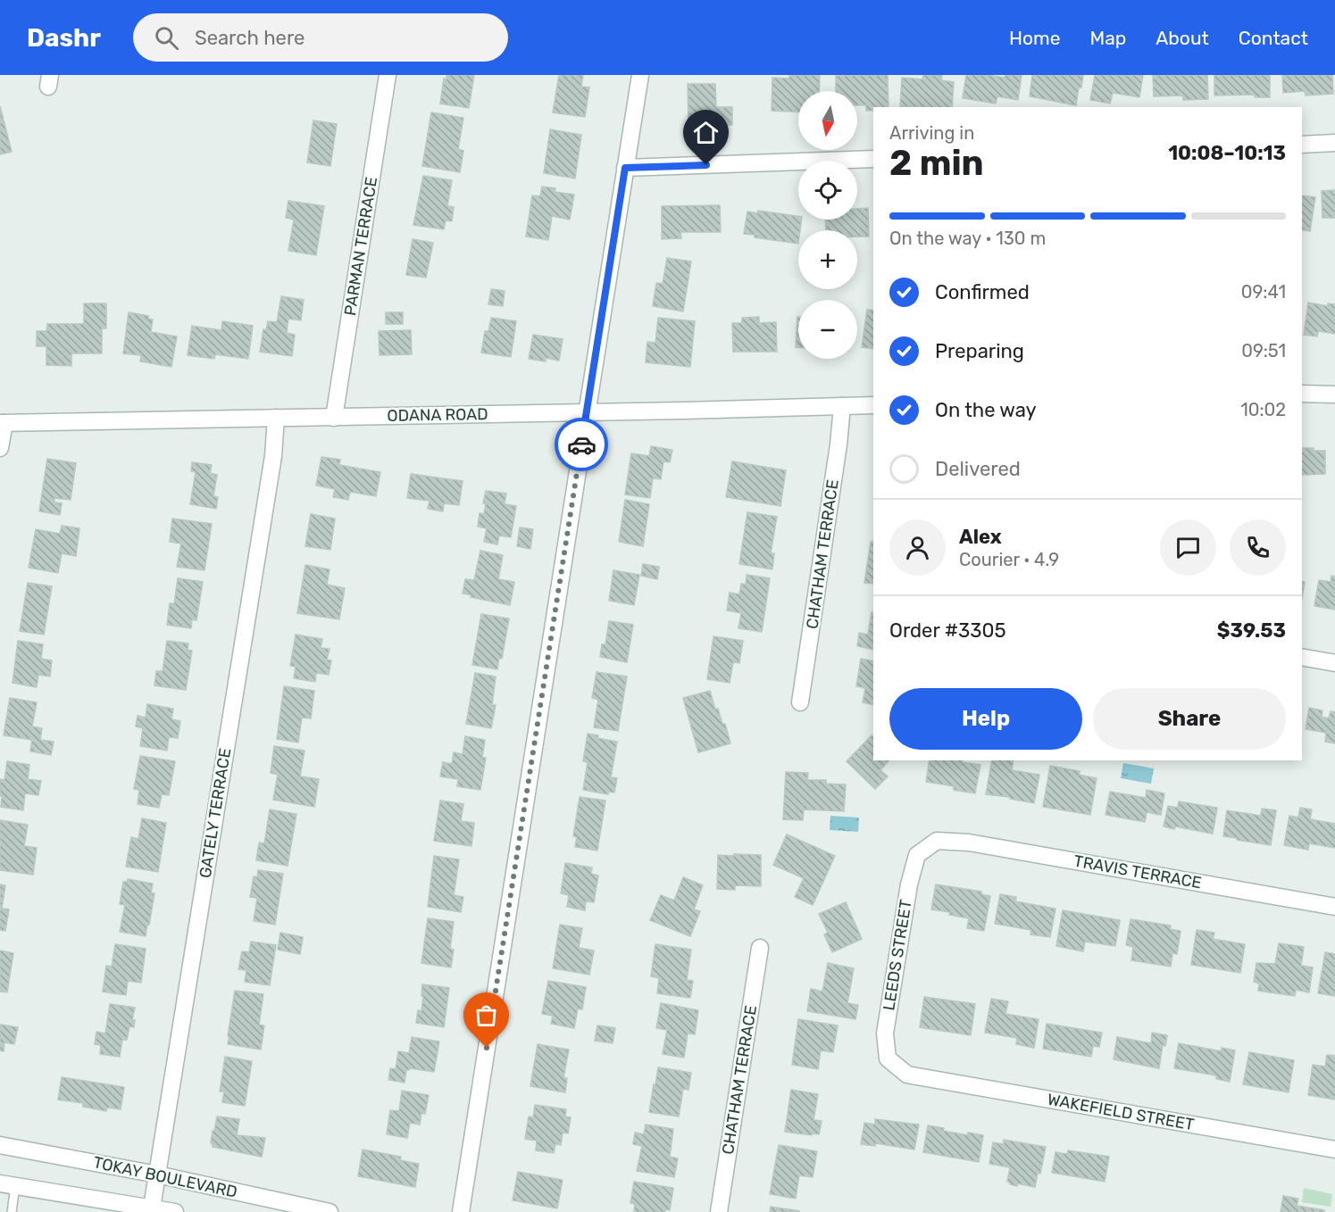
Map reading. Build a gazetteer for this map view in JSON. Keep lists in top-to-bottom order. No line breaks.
{"streets":{"street":["PARMAN TERRACE","ODANA ROAD","CHATHAM TERRACE","GATELY TERRACE","TRAVIS TERRACE","LEEDS STREET","WAKEFIELD STREET","TOKAY BOULEVARD"]},"crossings":[["PARMAN TERRACE","ODANA ROAD"],["ODANA ROAD","CHATHAM TERRACE"],["ODANA ROAD","GATELY TERRACE"],["GATELY TERRACE","TOKAY BOULEVARD"],["TRAVIS TERRACE","LEEDS STREET"],["LEEDS STREET","WAKEFIELD STREET"]],"north":"bottom","page":{"header":"Dashr","search":"Search here","nav":["Home","Map","About","Contact"],"map_buttons":["+","−"],"heading":["2 min","Arriving in","10:08–10:13"],"panel":["Alex","Courier · 4.9","Order #3305","$39.53"],"bar":"On the way · 130 m","list":[["Confirmed","09:41"],["Preparing","09:51"],["On the way","10:02"],"Delivered"],"buttons":["Help","Share"]}}
